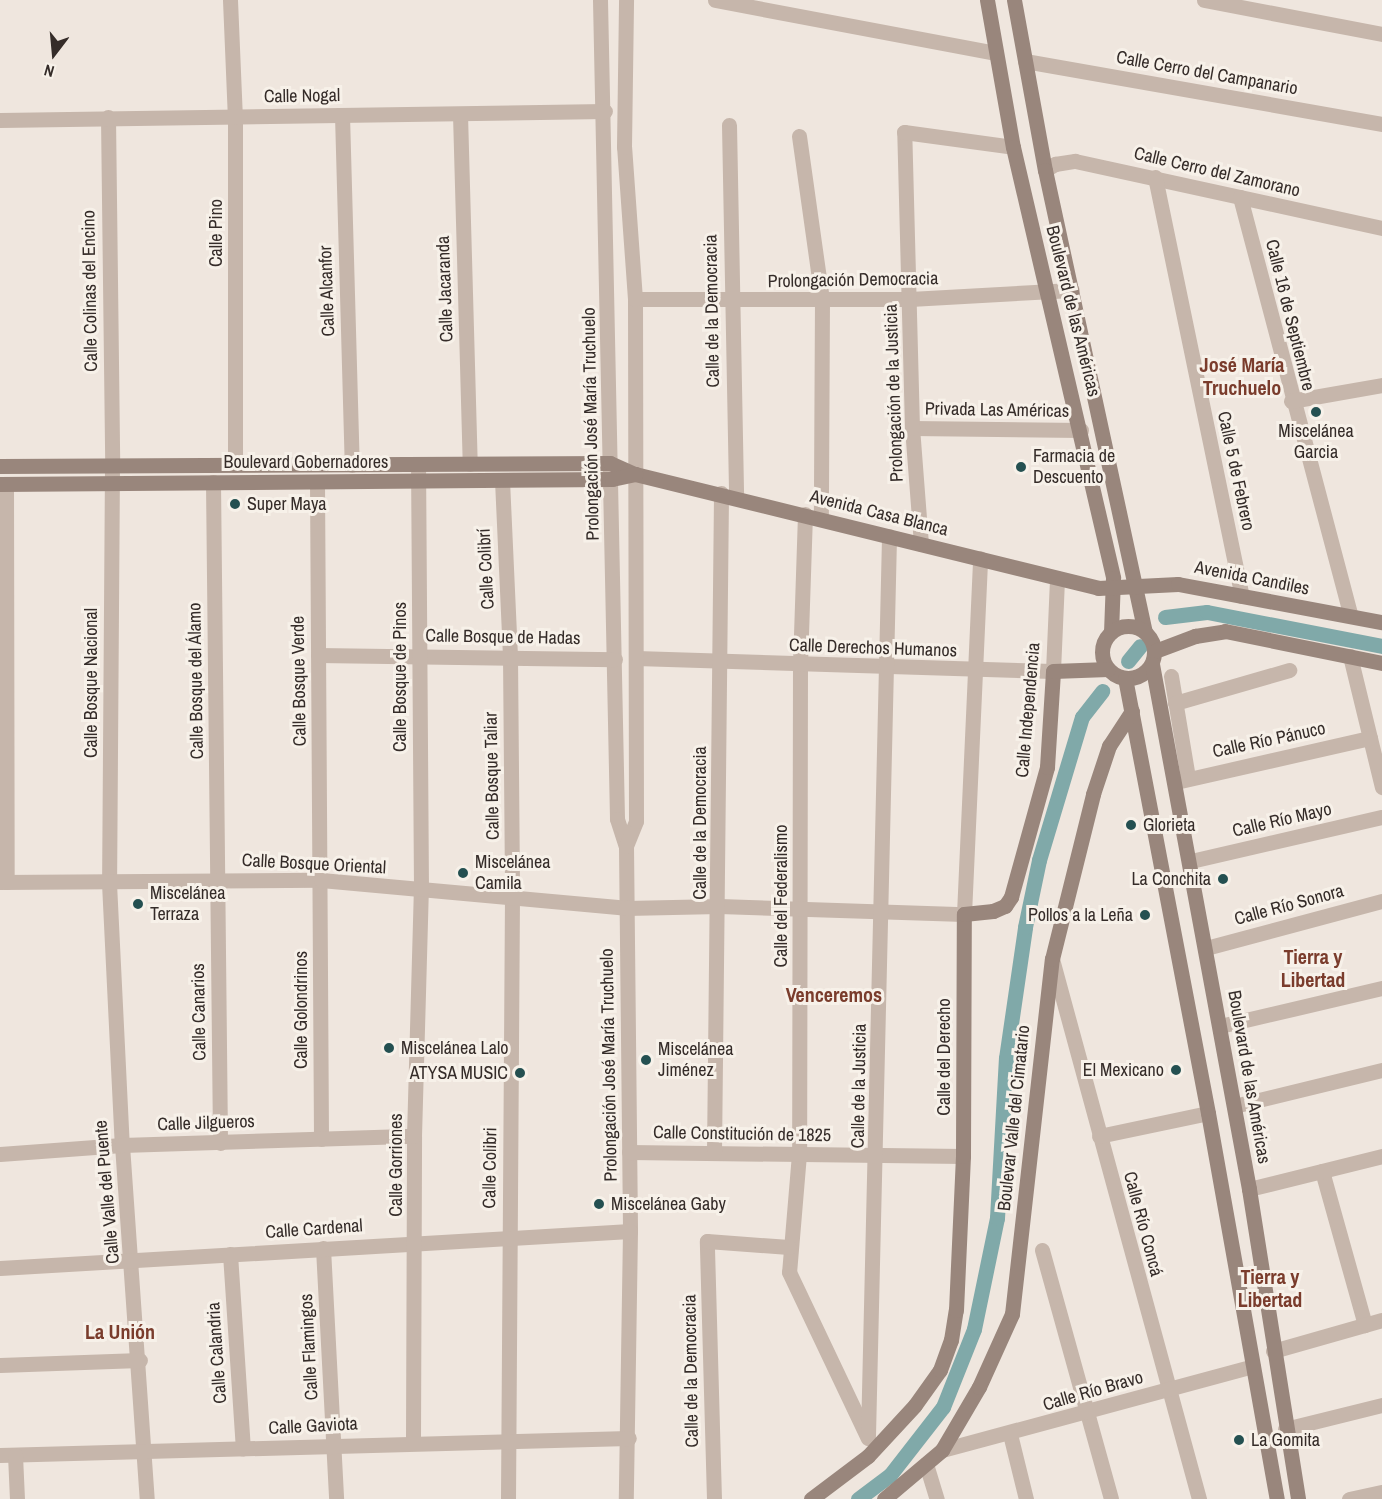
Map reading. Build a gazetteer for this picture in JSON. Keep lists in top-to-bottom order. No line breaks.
{"streets":{"main road":["Boulevard de las Américas","Boulevard Gobernadores","Avenida Casa Blanca","Avenida Candiles","Calle Derechos Humanos","Calle Independencia","Calle del Derecho","Boulevar Valle del Cimatario"],"street":["Calle Cerro del Campanario","Calle Nogal","Calle Cerro del Zamorano","Calle Pino","Prolongación Democracia","Calle Jacaranda","Calle Colinas del Encino","Calle Alcanfor","Calle de la Democracia","Calle 16 de Septiembre","Prolongación de la Justicia","Privada Las Américas","Prolongación José María Truchuelo","Calle 5 de Febrero","Calle Colibrí","Calle Bosque de Hadas","Calle Bosque de Pinos","Calle Bosque del Álamo","Calle Bosque Verde","Calle Bosque Nacional","Calle Río Pánuco","Calle Bosque Taliar","Calle Río Mayo","Calle Bosque Oriental","Calle del Federalismo","Calle Río Sonora","Calle Golondrinos","Calle Canarios","Calle de la Justicia","Calle Jilgueros","Calle Constitución de 1825","Calle Gorriones","Calle Colibri","Calle Valle del Puente","Calle Río Concá","Calle Cardenal","Calle Flamingos","Calle Calandria","Calle Río Bravo","Calle Gaviota"]},"crossings":[["Calle Cerro del Campanario","Boulevard de las Américas"],["Calle Nogal","Calle Pino"],["Calle Nogal","Calle Jacaranda"],["Calle Nogal","Calle Colinas del Encino"],["Calle Nogal","Calle Alcanfor"],["Calle Nogal","Prolongación José María Truchuelo"],["Calle Cerro del Zamorano","Boulevard de las Américas"],["Calle Cerro del Zamorano","Calle 16 de Septiembre"],["Calle Cerro del Zamorano","Calle 5 de Febrero"],["Calle Pino","Boulevard Gobernadores"],["Prolongación Democracia","Calle de la Democracia"],["Prolongación Democracia","Boulevard de las Américas"],["Prolongación Democracia","Prolongación de la Justicia"],["Prolongación Democracia","Prolongación José María Truchuelo"],["Calle Jacaranda","Boulevard Gobernadores"],["Calle Colinas del Encino","Boulevard Gobernadores"],["Calle Alcanfor","Boulevard Gobernadores"],["Calle de la Democracia","Avenida Casa Blanca"],["Calle de la Democracia","Calle Derechos Humanos"],["Calle de la Democracia","Calle Bosque Oriental"],["Calle de la Democracia","Calle del Federalismo"],["Calle de la Democracia","Calle Constitución de 1825"],["Boulevard de las Américas","Prolongación de la Justicia"],["Boulevard de las Américas","Privada Las Américas"],["Boulevard de las Américas","Avenida Casa Blanca"],["Boulevard de las Américas","Avenida Candiles"],["Boulevard de las Américas","Calle Derechos Humanos"],["Boulevard de las Américas","Calle Río Pánuco"],["Boulevard de las Américas","Calle Río Mayo"],["Boulevard de las Américas","Calle Río Sonora"],["Calle 16 de Septiembre","Avenida Candiles"],["Prolongación de la Justicia","Privada Las Américas"],["Prolongación de la Justicia","Avenida Casa Blanca"],["Prolongación José María Truchuelo","Boulevard Gobernadores"],["Prolongación José María Truchuelo","Avenida Casa Blanca"],["Prolongación José María Truchuelo","Calle Bosque de Hadas"],["Prolongación José María Truchuelo","Calle Derechos Humanos"],["Prolongación José María Truchuelo","Calle Bosque Oriental"],["Prolongación José María Truchuelo","Calle Constitución de 1825"],["Prolongación José María Truchuelo","Calle Cardenal"],["Prolongación José María Truchuelo","Calle Gaviota"],["Boulevard Gobernadores","Avenida Casa Blanca"],["Boulevard Gobernadores","Calle Colibrí"],["Boulevard Gobernadores","Calle Bosque de Pinos"],["Boulevard Gobernadores","Calle Bosque del Álamo"],["Boulevard Gobernadores","Calle Bosque Verde"],["Boulevard Gobernadores","Calle Bosque Nacional"],["Calle 5 de Febrero","Avenida Candiles"],["Avenida Casa Blanca","Avenida Candiles"],["Avenida Casa Blanca","Calle Independencia"],["Avenida Casa Blanca","Calle del Federalismo"],["Avenida Casa Blanca","Calle del Derecho"],["Avenida Casa Blanca","Calle de la Justicia"],["Calle Colibrí","Calle Bosque de Hadas"],["Calle Colibrí","Calle Bosque Taliar"],["Calle Bosque de Hadas","Calle Bosque de Pinos"],["Calle Bosque de Hadas","Calle Bosque Verde"],["Calle Bosque de Hadas","Calle Bosque Taliar"],["Calle Derechos Humanos","Calle Independencia"],["Calle Derechos Humanos","Calle del Federalismo"],["Calle Derechos Humanos","Calle del Derecho"],["Calle Derechos Humanos","Calle de la Justicia"],["Calle Bosque de Pinos","Calle Bosque Oriental"],["Calle Bosque de Pinos","Calle Gorriones"],["Calle Bosque del Álamo","Calle Bosque Oriental"],["Calle Bosque del Álamo","Calle Canarios"],["Calle Bosque Verde","Calle Bosque Oriental"],["Calle Bosque Verde","Calle Golondrinos"],["Calle Bosque Nacional","Calle Bosque Oriental"],["Calle Bosque Nacional","Calle Valle del Puente"],["Calle Independencia","Calle Bosque Oriental"],["Calle Independencia","Calle del Derecho"],["Calle Bosque Taliar","Calle Bosque Oriental"],["Calle Bosque Taliar","Calle Colibri"],["Calle Bosque Oriental","Calle del Federalismo"],["Calle Bosque Oriental","Calle Golondrinos"],["Calle Bosque Oriental","Calle Canarios"],["Calle Bosque Oriental","Calle del Derecho"],["Calle Bosque Oriental","Calle de la Justicia"],["Calle Bosque Oriental","Calle Gorriones"],["Calle Bosque Oriental","Calle Colibri"],["Calle Bosque Oriental","Calle Valle del Puente"],["Calle del Federalismo","Calle de la Justicia"],["Calle del Federalismo","Calle Constitución de 1825"],["Calle Golondrinos","Calle Jilgueros"],["Calle Canarios","Calle Jilgueros"],["Calle del Derecho","Calle de la Justicia"],["Calle del Derecho","Calle Constitución de 1825"],["Calle de la Justicia","Calle Constitución de 1825"],["Boulevar Valle del Cimatario","Calle Río Concá"],["Boulevar Valle del Cimatario","Calle Río Bravo"],["Calle Jilgueros","Calle Gorriones"],["Calle Jilgueros","Calle Valle del Puente"],["Calle Gorriones","Calle Cardenal"],["Calle Gorriones","Calle Gaviota"],["Calle Colibri","Calle Cardenal"],["Calle Colibri","Calle Gaviota"],["Calle Valle del Puente","Calle Cardenal"],["Calle Valle del Puente","Calle Gaviota"],["Calle Río Concá","Calle Río Bravo"],["Calle Cardenal","Calle Flamingos"],["Calle Cardenal","Calle Calandria"],["Calle Flamingos","Calle Gaviota"],["Calle Calandria","Calle Gaviota"]],"districts":["José María Truchuelo","Tierra y Libertad","Venceremos","Tierra y Libertad","La Unión"],"places":["Miscelánea Garcia","Farmacia de Descuento","Super Maya","Glorieta","Miscelánea Camila","La Conchita","Miscelánea Terraza","Pollos a la Leña","Miscelánea Lalo","Miscelánea Jiménez","El Mexicano","ATYSA MUSIC","Miscelánea Gaby","La Gomita"],"north":"bottom"}
